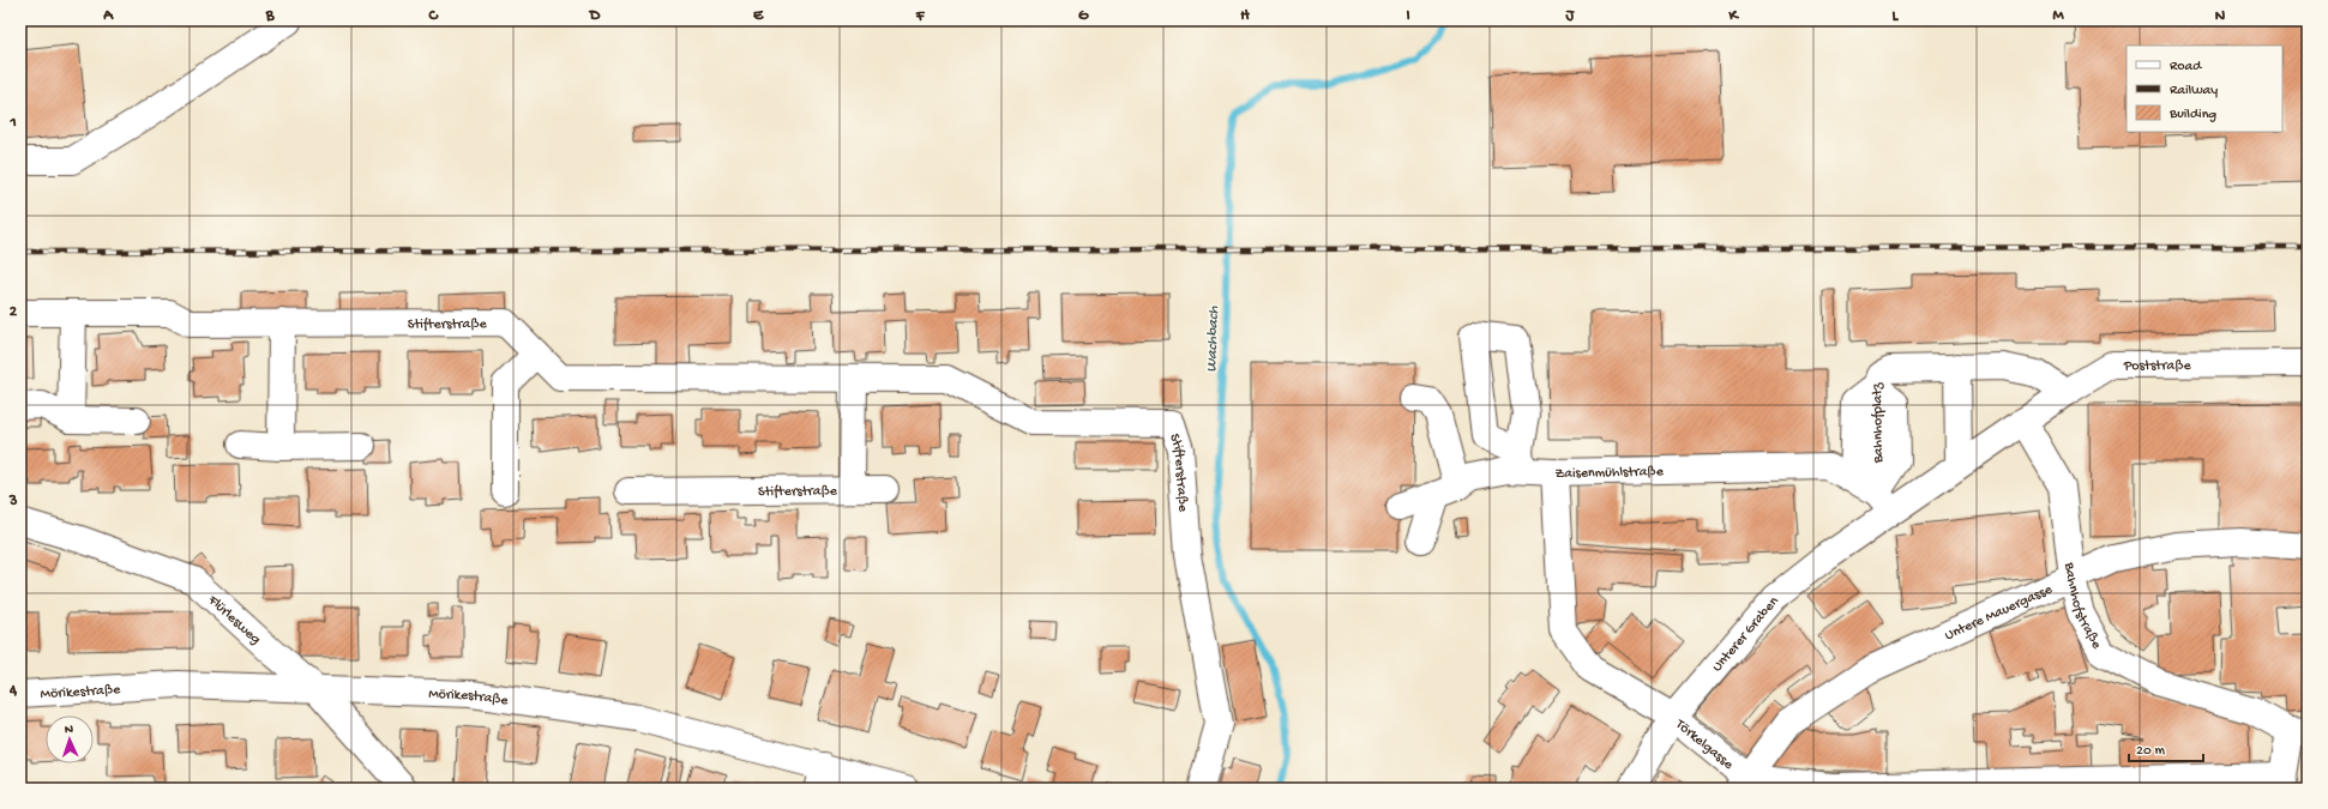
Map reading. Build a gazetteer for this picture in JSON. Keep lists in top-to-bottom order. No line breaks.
{"streets":{"street":["Stifterstraße","Poststraße","Bahnhofplatz","Zaisenmühlstraße","Bahnhofstraße","Untere Mauergasse","Flürlesweg","Unterer Graben","Mörikestraße","Törkelgasse"]},"crossings":[["Poststraße","Bahnhofplatz"],["Poststraße","Bahnhofstraße"],["Bahnhofplatz","Zaisenmühlstraße"],["Bahnhofplatz","Unterer Graben"],["Zaisenmühlstraße","Unterer Graben"],["Zaisenmühlstraße","Törkelgasse"],["Bahnhofstraße","Untere Mauergasse"],["Untere Mauergasse","Törkelgasse"],["Flürlesweg","Mörikestraße"],["Unterer Graben","Törkelgasse"]],"water":["Wachbach"],"legend":["Road","Railway","Building"],"scale_bar":"20 m","north":"top","grid":{"columns":["A","B","C","D","E","F","G","H","I","J","K","L","M","N"],"rows":["1","2","3","4"]}}
